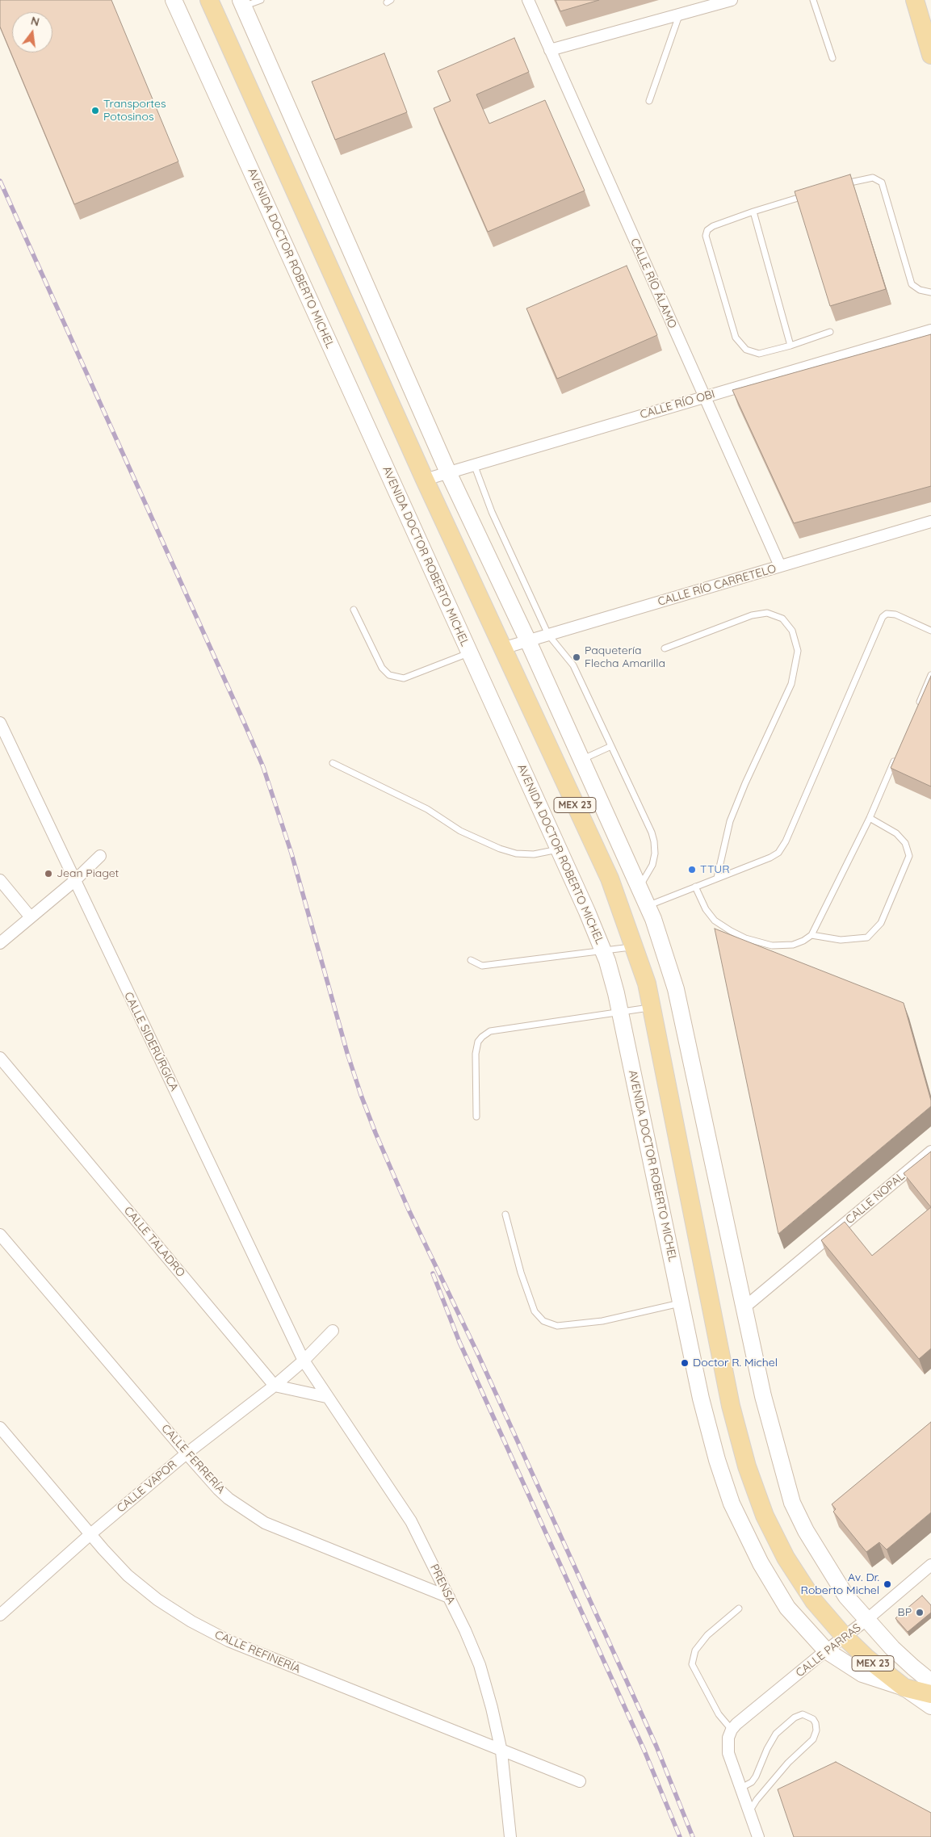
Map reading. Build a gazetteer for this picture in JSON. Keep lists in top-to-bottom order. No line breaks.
{"streets":{"main road":["AVENIDA DOCTOR ROBERTO MICHEL","MEX 23"],"street":["CALLE RÍO ÁLAMO","CALLE RÍO OBI","CALLE RÍO CARRETELO","CALLE SIDERÚRGICA","CALLE NOPAL","CALLE TALADRO","CALLE FERRERÍA","CALLE VAPOR","PRENSA","CALLE PARRAS","CALLE REFINERÍA"]},"crossings":[["AVENIDA DOCTOR ROBERTO MICHEL","CALLE RÍO OBI"],["AVENIDA DOCTOR ROBERTO MICHEL","CALLE RÍO CARRETELO"],["AVENIDA DOCTOR ROBERTO MICHEL","CALLE PARRAS"],["CALLE RÍO ÁLAMO","CALLE RÍO OBI"],["CALLE RÍO ÁLAMO","CALLE RÍO CARRETELO"],["CALLE SIDERÚRGICA","CALLE VAPOR"],["CALLE SIDERÚRGICA","PRENSA"],["CALLE TALADRO","CALLE VAPOR"],["CALLE FERRERÍA","CALLE VAPOR"],["CALLE FERRERÍA","PRENSA"],["CALLE VAPOR","PRENSA"],["CALLE VAPOR","CALLE REFINERÍA"],["PRENSA","CALLE REFINERÍA"]],"places":["Transportes Potosinos","Paquetería Flecha Amarilla","TTUR","Jean Piaget","Doctor R. Michel","Av. Dr. Roberto Michel","BP"],"north":"top"}
